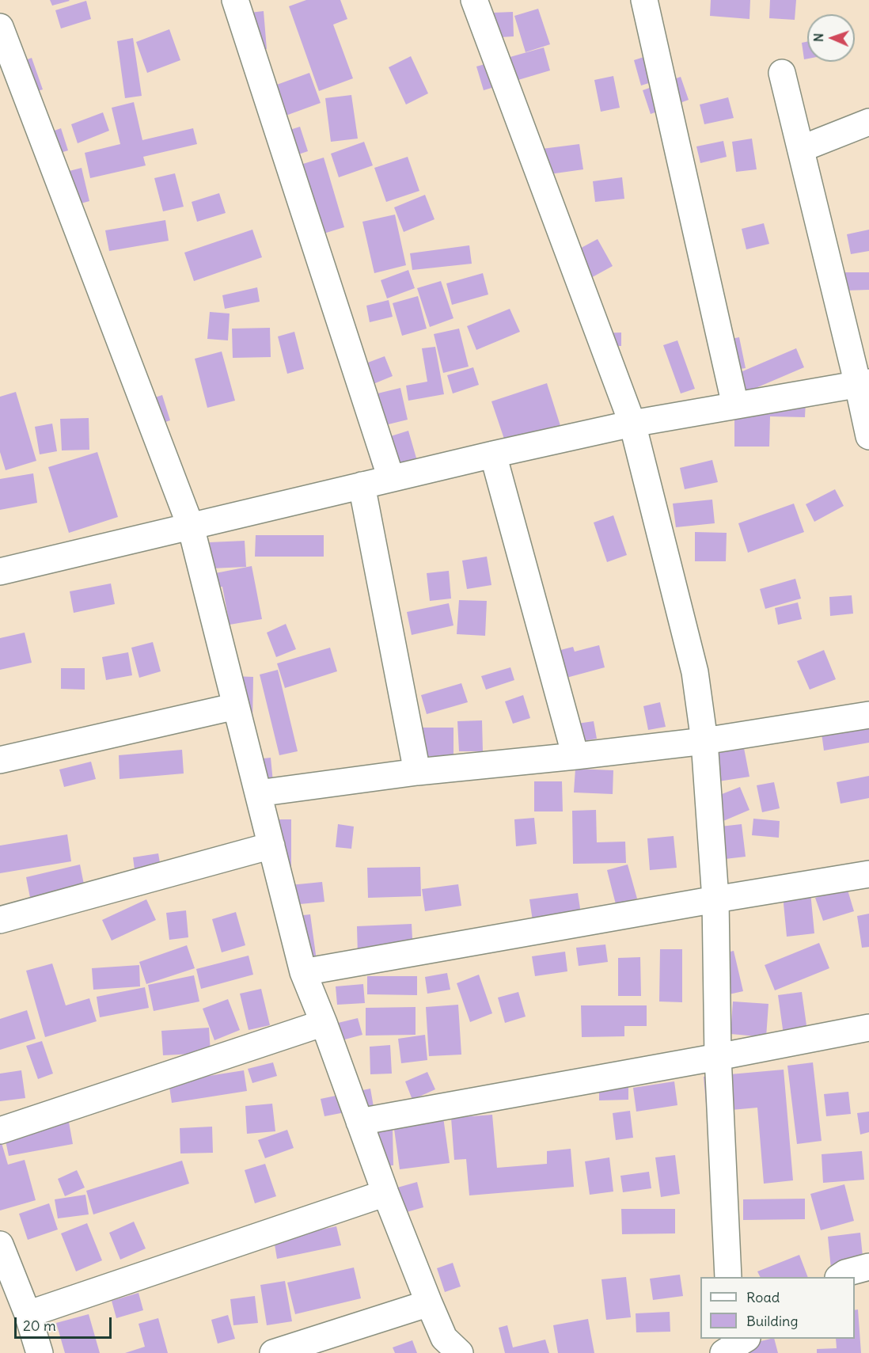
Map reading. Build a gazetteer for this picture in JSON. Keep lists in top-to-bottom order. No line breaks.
{"legend":["Road","Building"],"scale_bar":"20 m","north":"left"}
